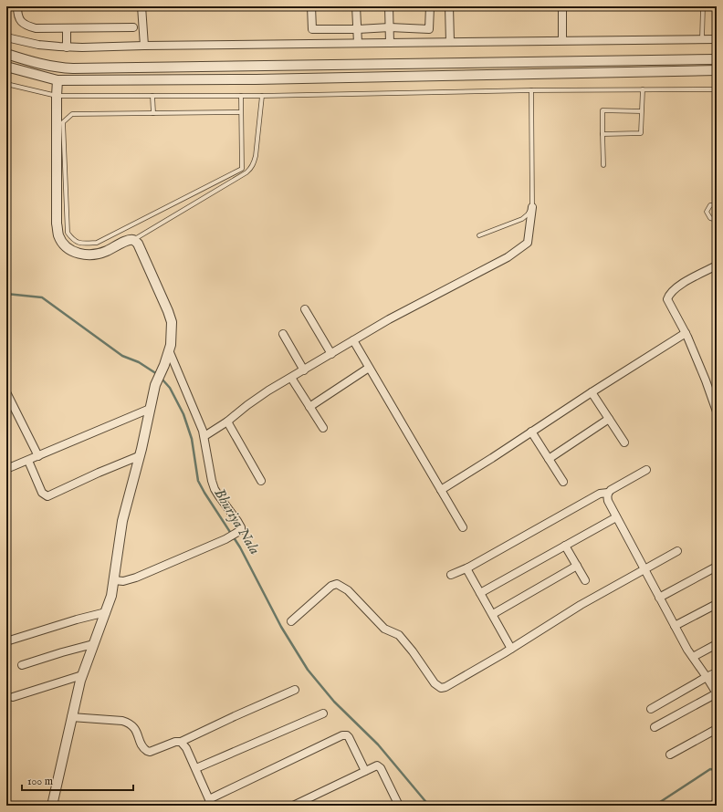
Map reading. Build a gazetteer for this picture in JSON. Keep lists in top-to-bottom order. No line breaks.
{"water":["Bhuriya Nala"],"scale_bar":"100 m"}
